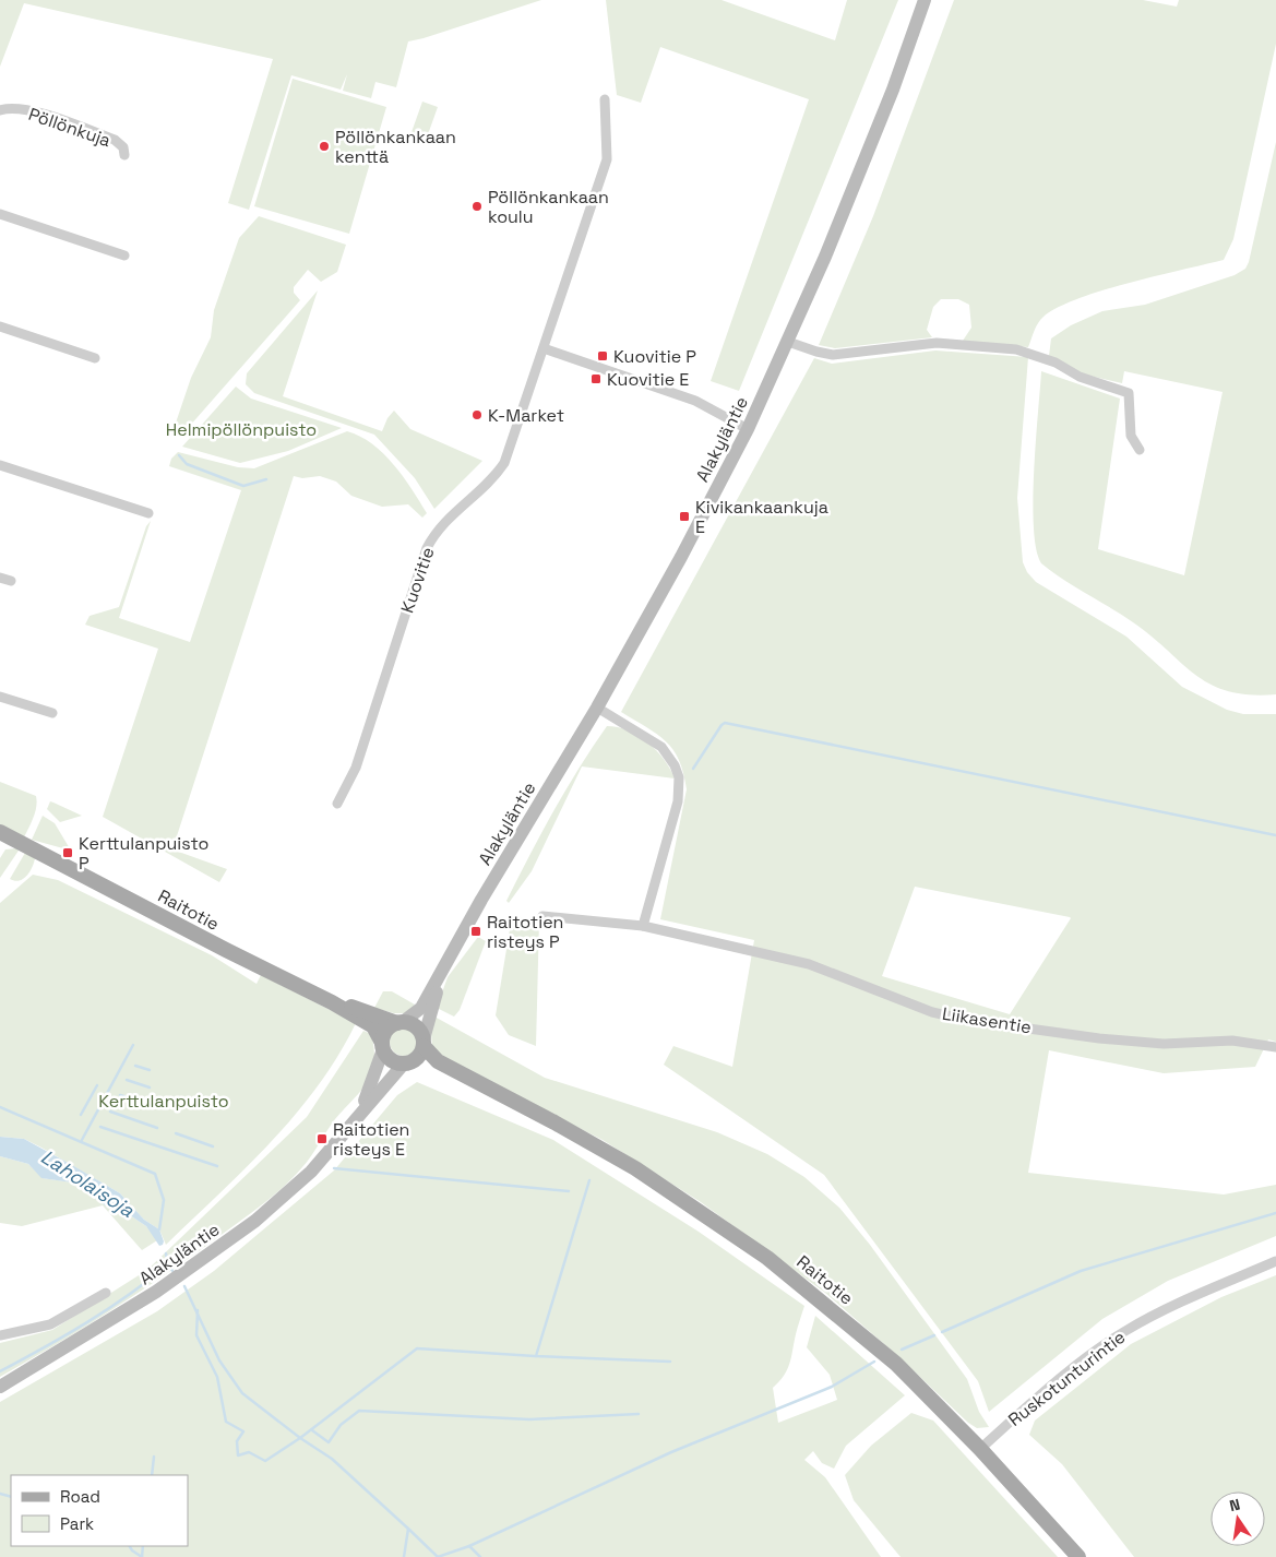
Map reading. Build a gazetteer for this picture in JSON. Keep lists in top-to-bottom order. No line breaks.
{"streets":{"main road":["Alakyläntie","Raitotie"],"street":["Pöllönkuja","Kuovitie","Liikasentie","Ruskotunturintie"]},"crossings":[["Alakyläntie","Raitotie"],["Raitotie","Ruskotunturintie"]],"water":["Laholaisoja"],"parks":["Helmipöllönpuisto","Kerttulanpuisto"],"places":{"other":["Pöllönkankaan kenttä","Pöllönkankaan koulu","K-Market"],"transit":["Kuovitie P","Kuovitie E","Kivikankaankuja E","Kerttulanpuisto P","Raitotien risteys P","Raitotien risteys E"]},"legend":["Road","Park"],"north":"top"}
